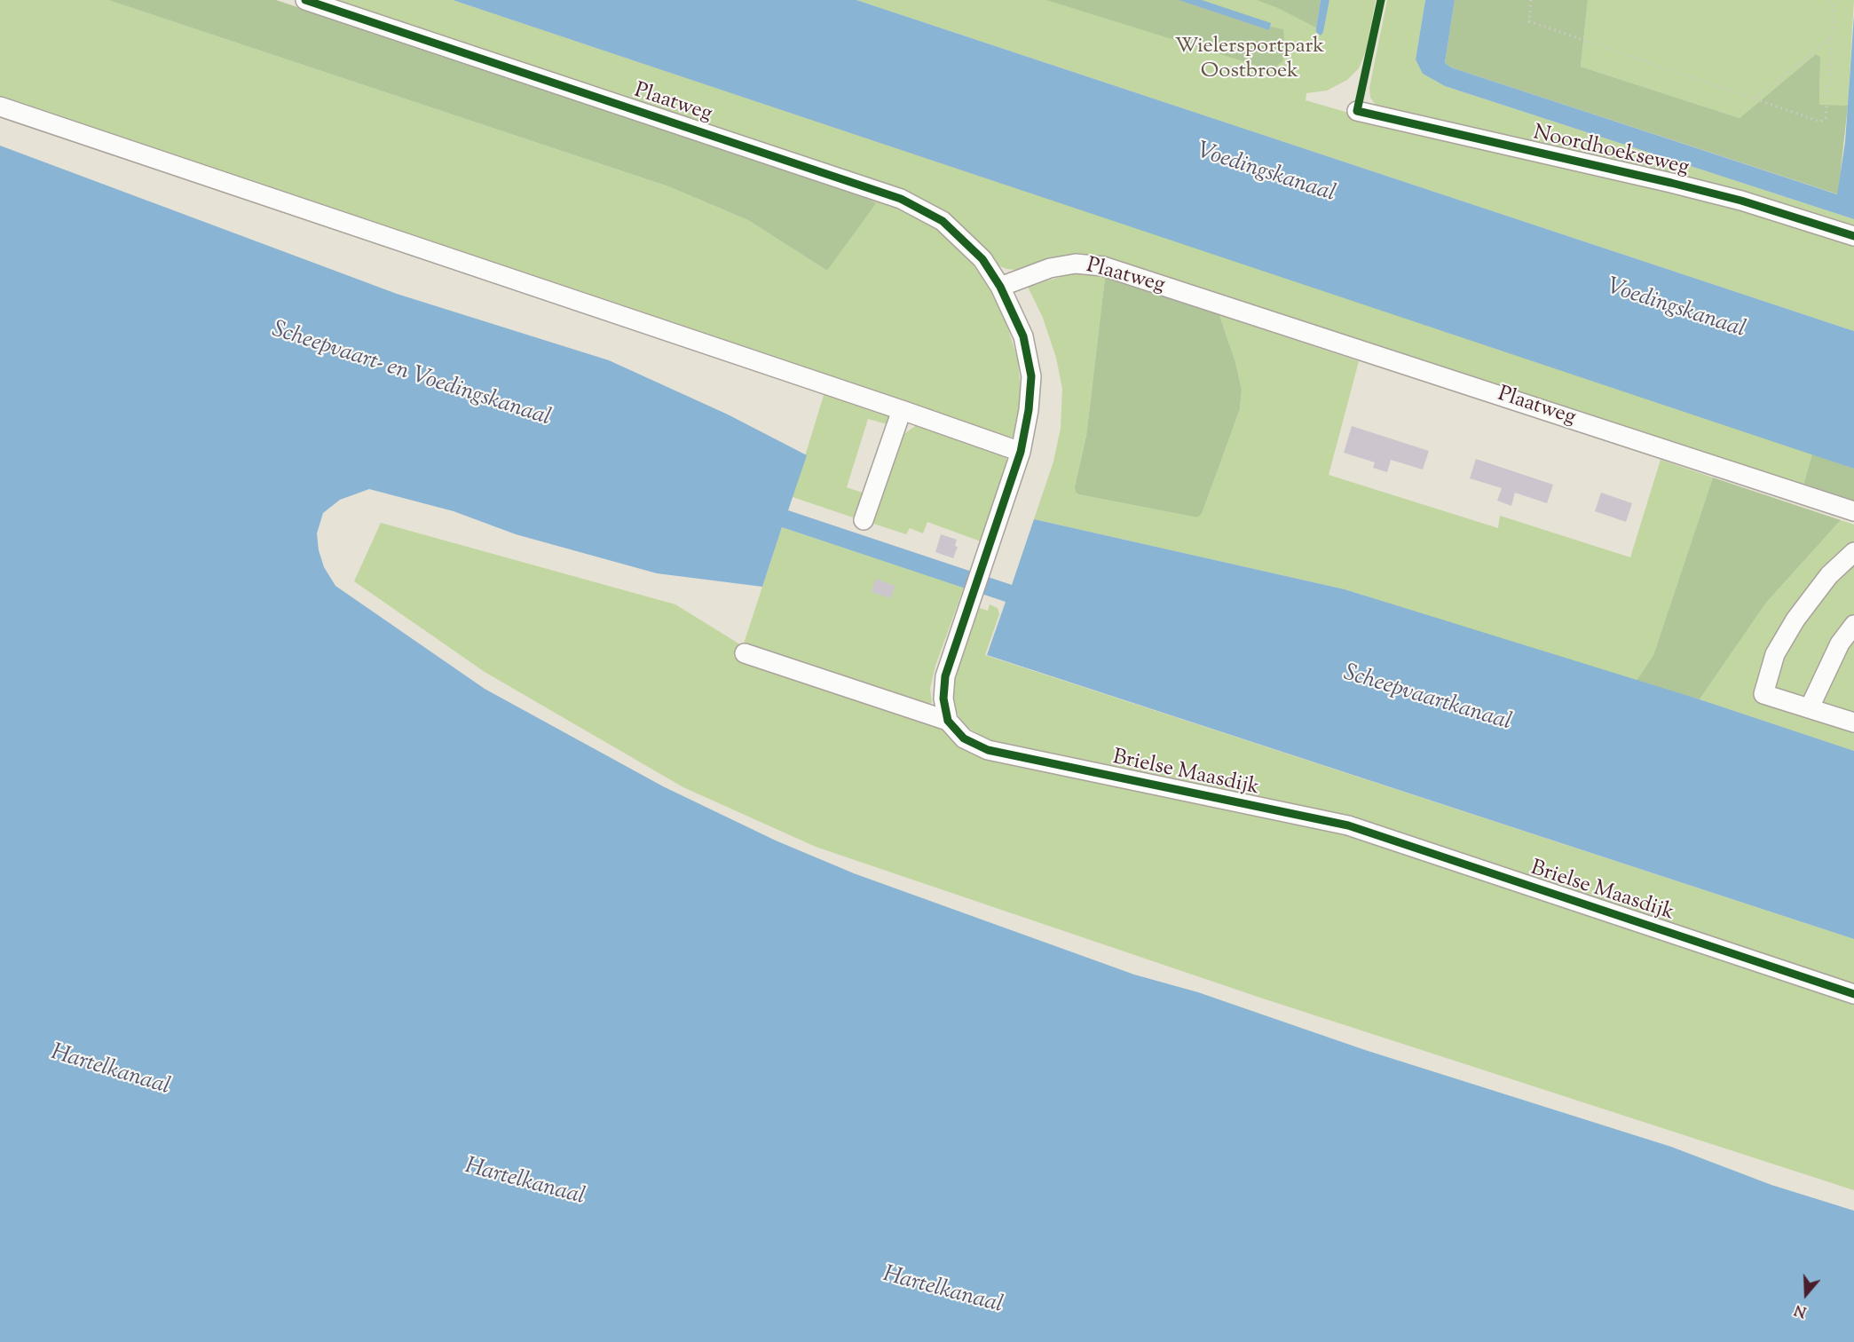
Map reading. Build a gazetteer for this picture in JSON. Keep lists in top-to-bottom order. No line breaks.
{"streets":{"street":["Plaatweg","Noordhoekseweg","Brielse Maasdijk"]},"water":["Voedingskanaal","Scheepvaart- en Voedingskanaal","Scheepvaartkanaal","Hartelkanaal"],"parks":["Wielersportpark Oostbroek"],"north":"bottom"}
